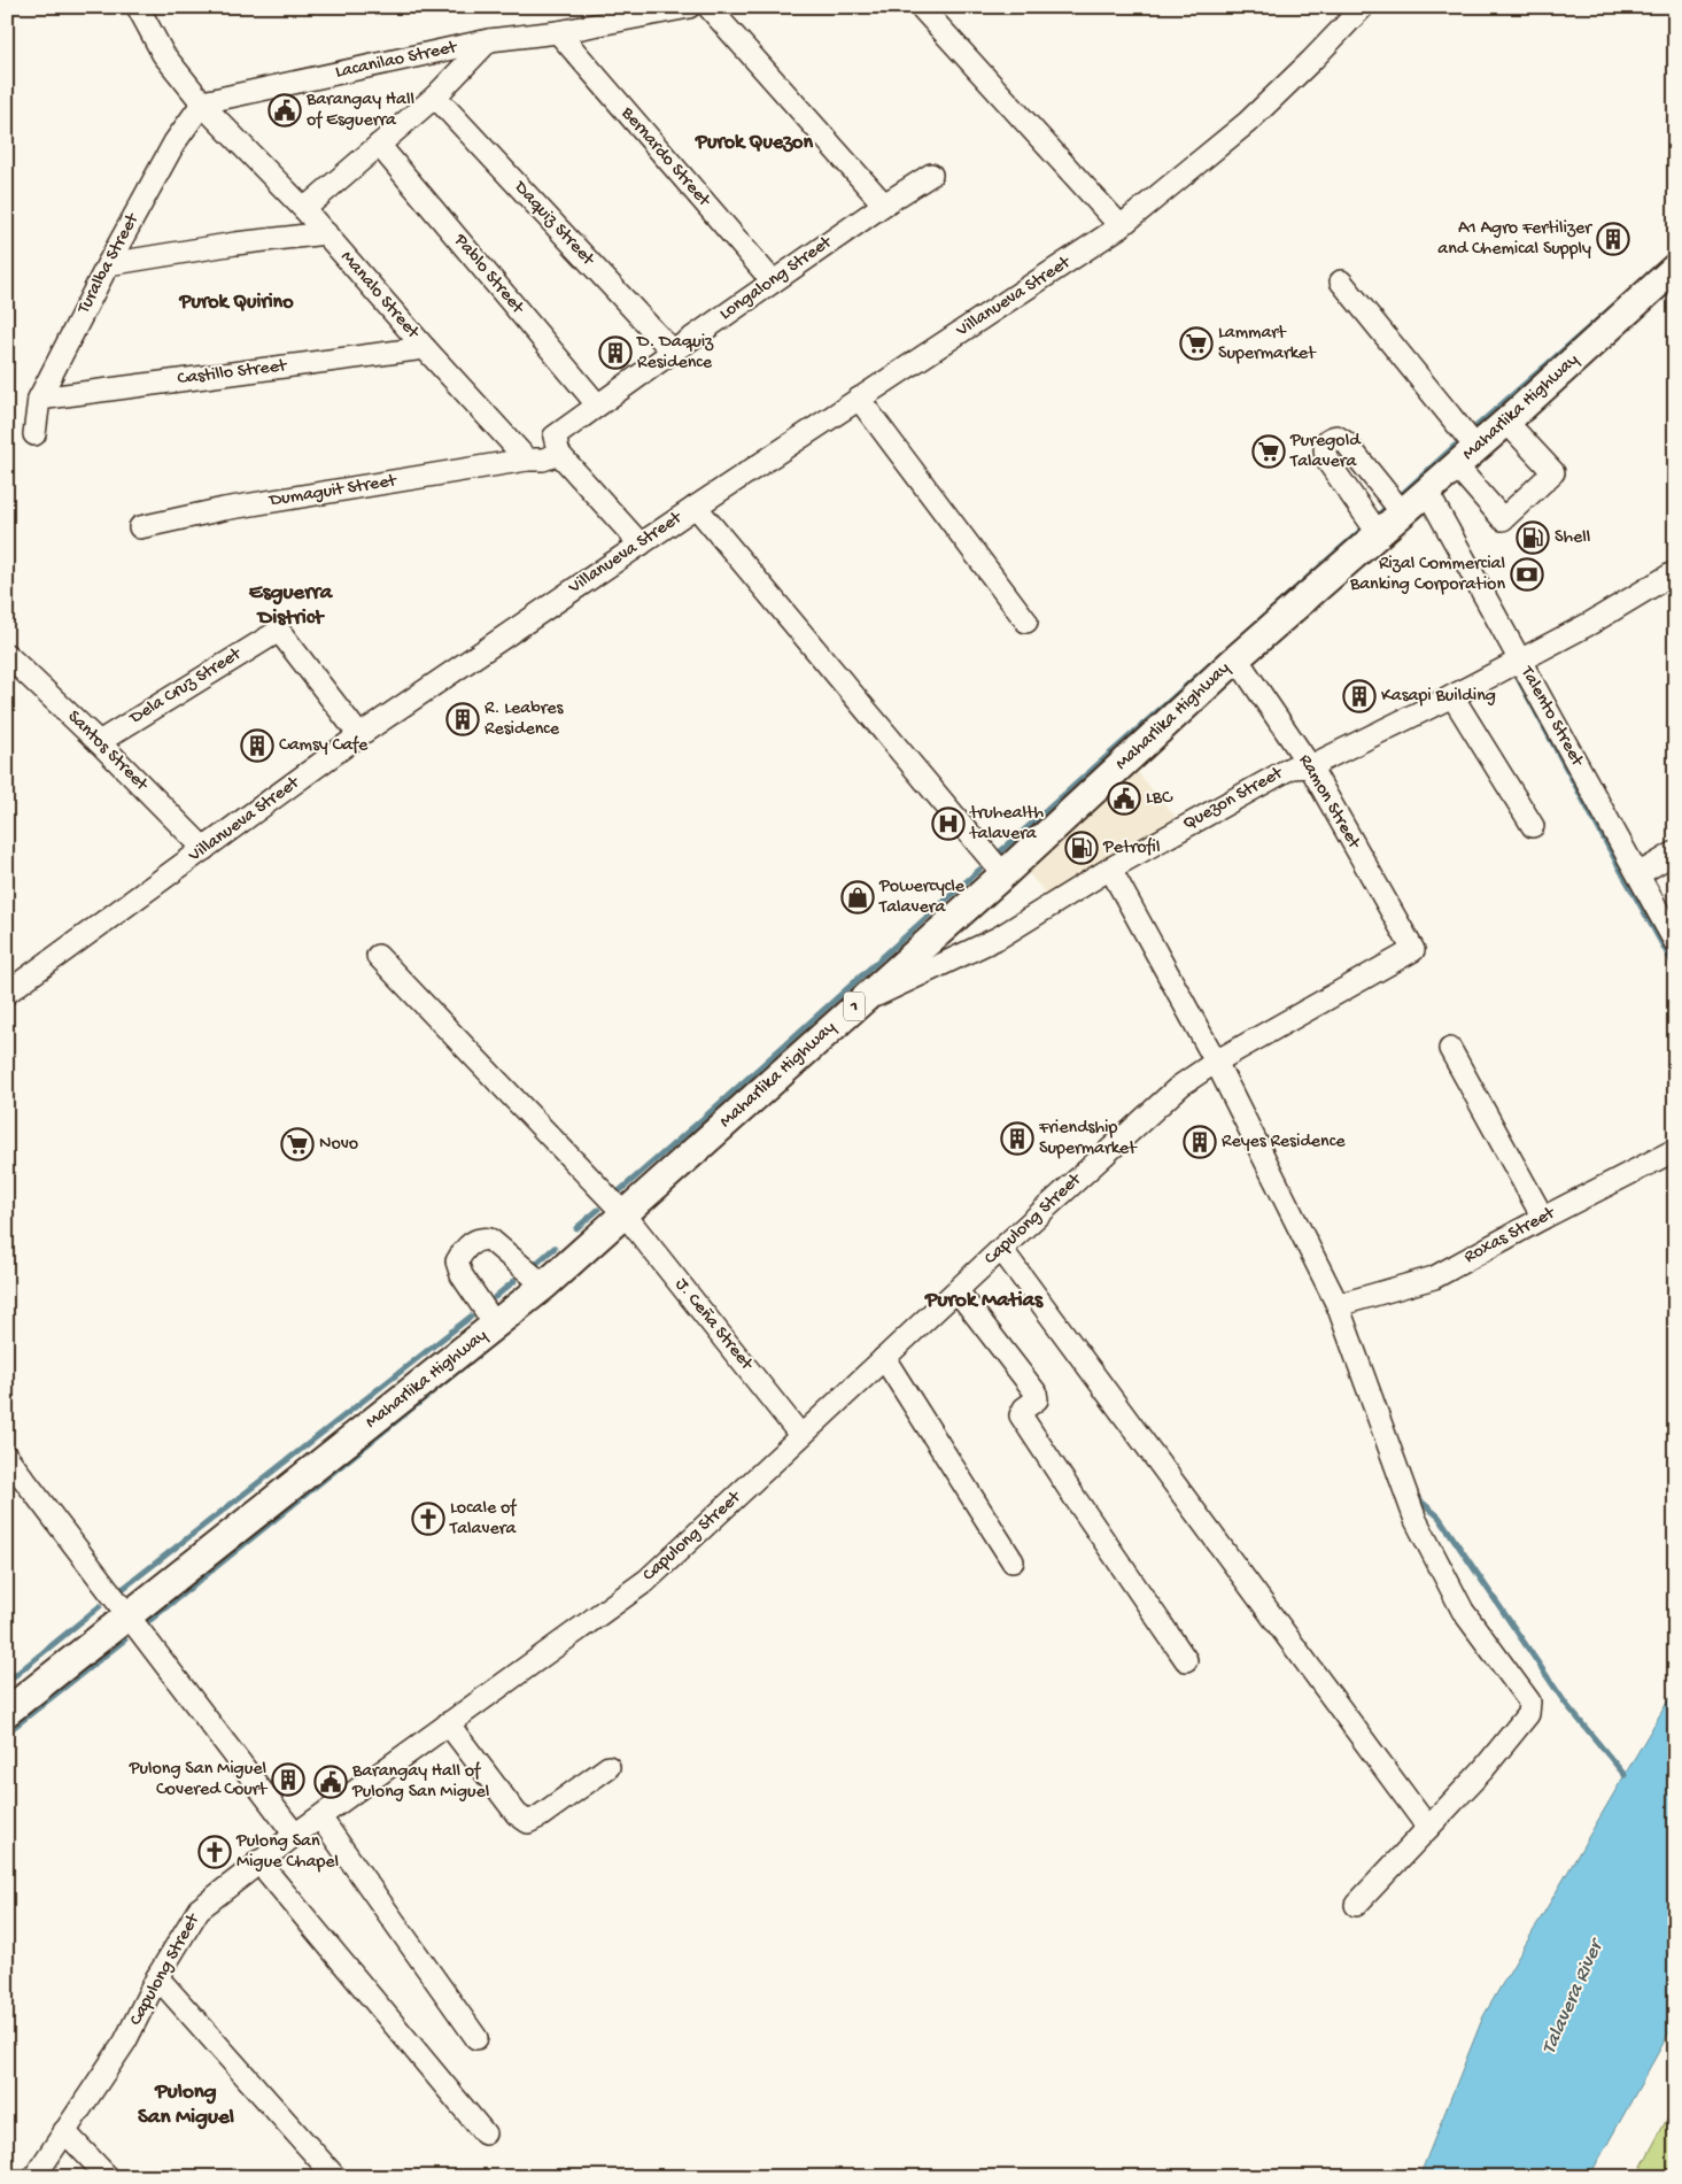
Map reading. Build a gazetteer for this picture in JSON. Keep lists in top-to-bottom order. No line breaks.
{"streets":{"main road":["Maharlika Highway","1"],"street":["Lacanilao Street","Bernardo Street","Daquiz Street","Turalba Street","Pablo Street","Longalong Street","Manalo Street","Villanueva Street","Castillo Street","Dumaguit Street","Dela Cruz Street","Talento Street","Santos Street","Quezon Street","Ramon Street","Capulong Street","Roxas Street","J. Ceña Street"]},"crossings":[["Lacanilao Street","Bernardo Street"],["Lacanilao Street","Turalba Street"],["Lacanilao Street","Manalo Street"],["Bernardo Street","Longalong Street"],["Daquiz Street","Longalong Street"],["Turalba Street","Manalo Street"],["Turalba Street","Castillo Street"],["Pablo Street","Longalong Street"],["Manalo Street","Castillo Street"],["Manalo Street","Dumaguit Street"],["Villanueva Street","Dela Cruz Street"],["Villanueva Street","Santos Street"],["Maharlika Highway","Talento Street"],["Maharlika Highway","Quezon Street"],["Maharlika Highway","Ramon Street"],["Maharlika Highway","J. Ceña Street"],["Dela Cruz Street","Santos Street"],["Talento Street","Quezon Street"],["Quezon Street","Ramon Street"],["Ramon Street","Capulong Street"],["Capulong Street","J. Ceña Street"]],"districts":["Purok Quezon","Purok Quirino","Esguerra District","Purok Matias","Pulong San Miguel"],"water":["Talavera River"],"places":{"public building":["Barangay Hall of Esguerra","LBC","Barangay Hall of Pulong San Miguel"],"building":["A1 Agro Fertilizer and Chemical Supply","D. Daquiz Residence","Kasapi Building","R. Leabres Residence","Camsy Cafe","Friendship Supermarket","Reyes Residence","Pulong San Miguel Covered Court"],"supermarket":["Lammart Supermarket","Puregold Talavera","Novo"],"fuel station":["Shell","Petrofil"],"bank":["Rizal Commercial Banking Corporation"],"hospital":["truhealth talavera"],"shop":["Powercycle Talavera"],"church":["Locale of Talavera","Pulong San Migue Chapel"]}}
